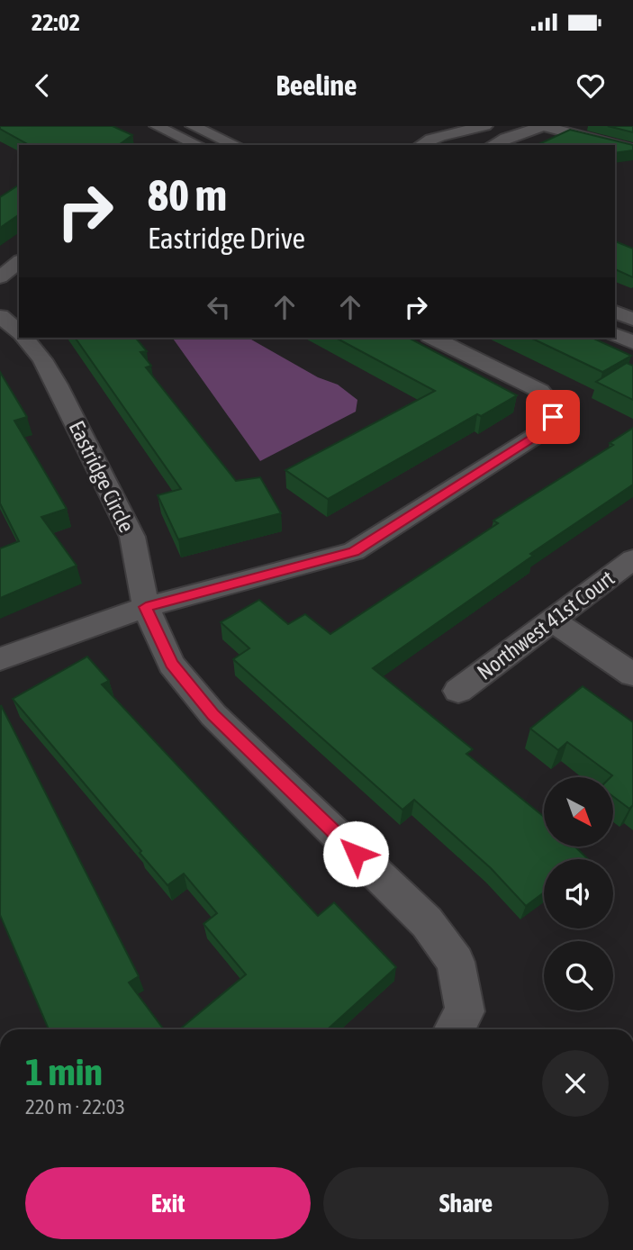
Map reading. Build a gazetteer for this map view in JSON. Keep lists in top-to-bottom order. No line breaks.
{"streets":{"street":["Eastridge Circle","Northwest 41st Court"]},"north":"bottom right","page":{"status":"22:02","header":"Beeline","turn":["80 m","Eastridge Drive"],"heading":["1 min","220 m · 22:03"],"buttons":["Exit","Share"]}}
